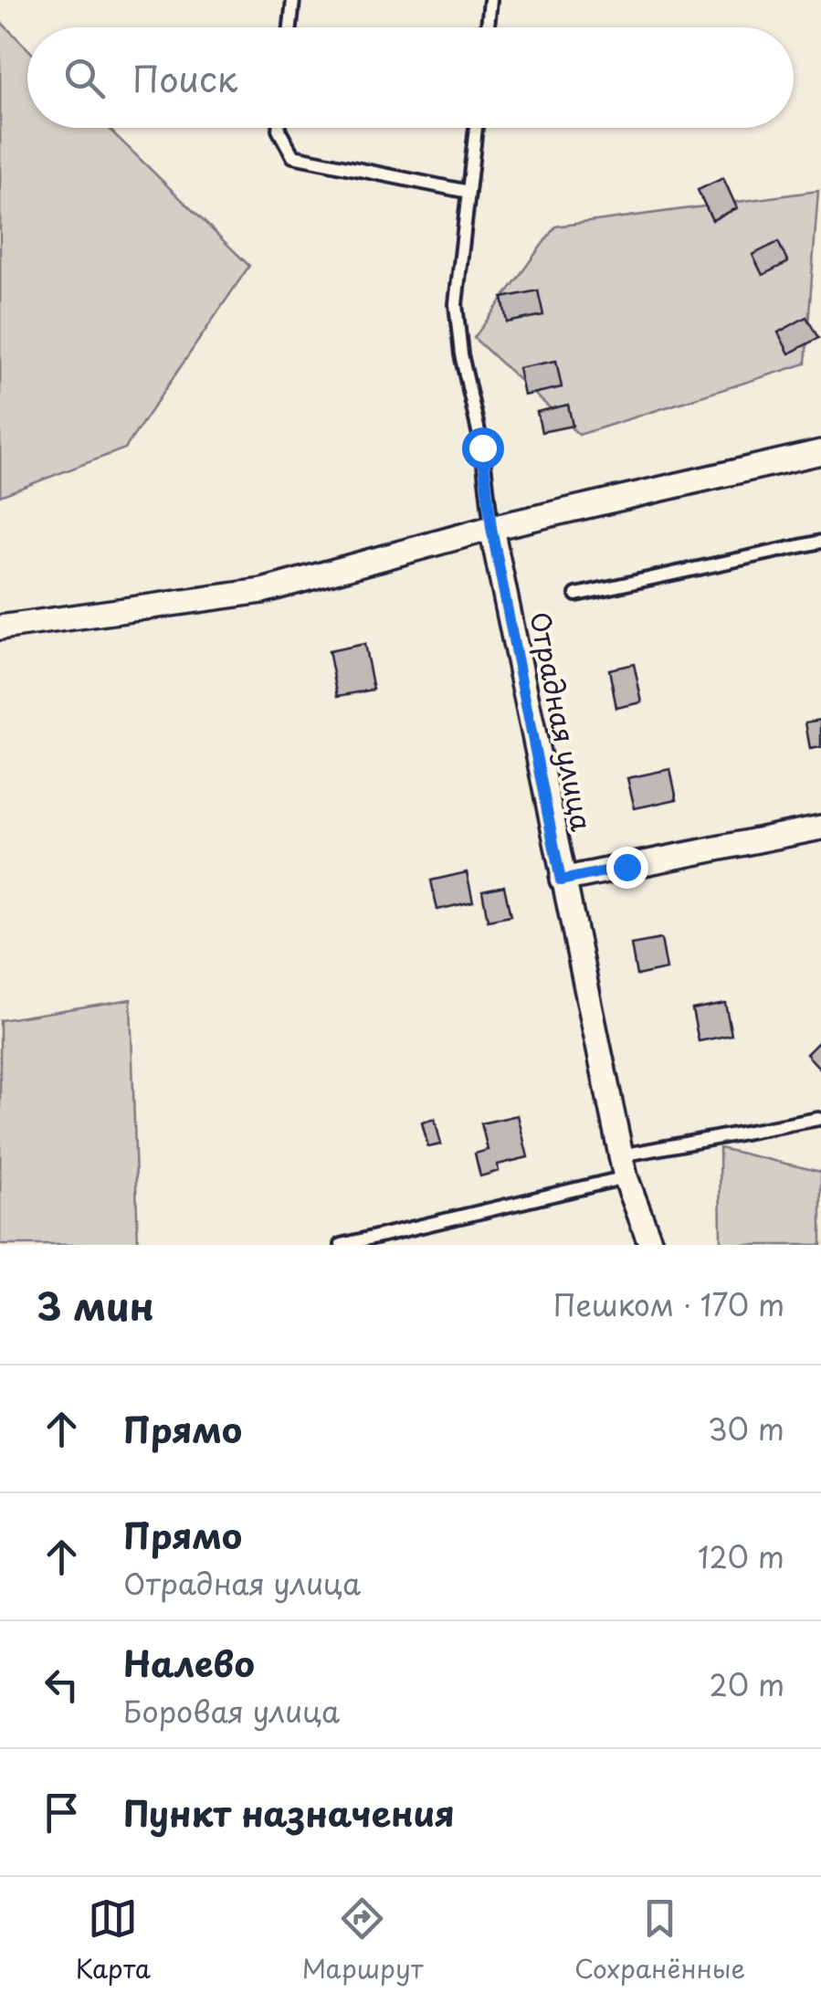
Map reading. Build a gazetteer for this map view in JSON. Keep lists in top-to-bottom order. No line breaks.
{"streets":{"street":["Отрадная улица"]},"page":{"search":"Поиск","heading":["3 мин","Пешком · 170 m"],"list":[["Прямо","30 m"],["Прямо","Отрадная улица","120 m"],["Налево","Боровая улица","20 m"],"Пункт назначения"],"nav":["Карта","Маршрут","Сохранённые"]}}
